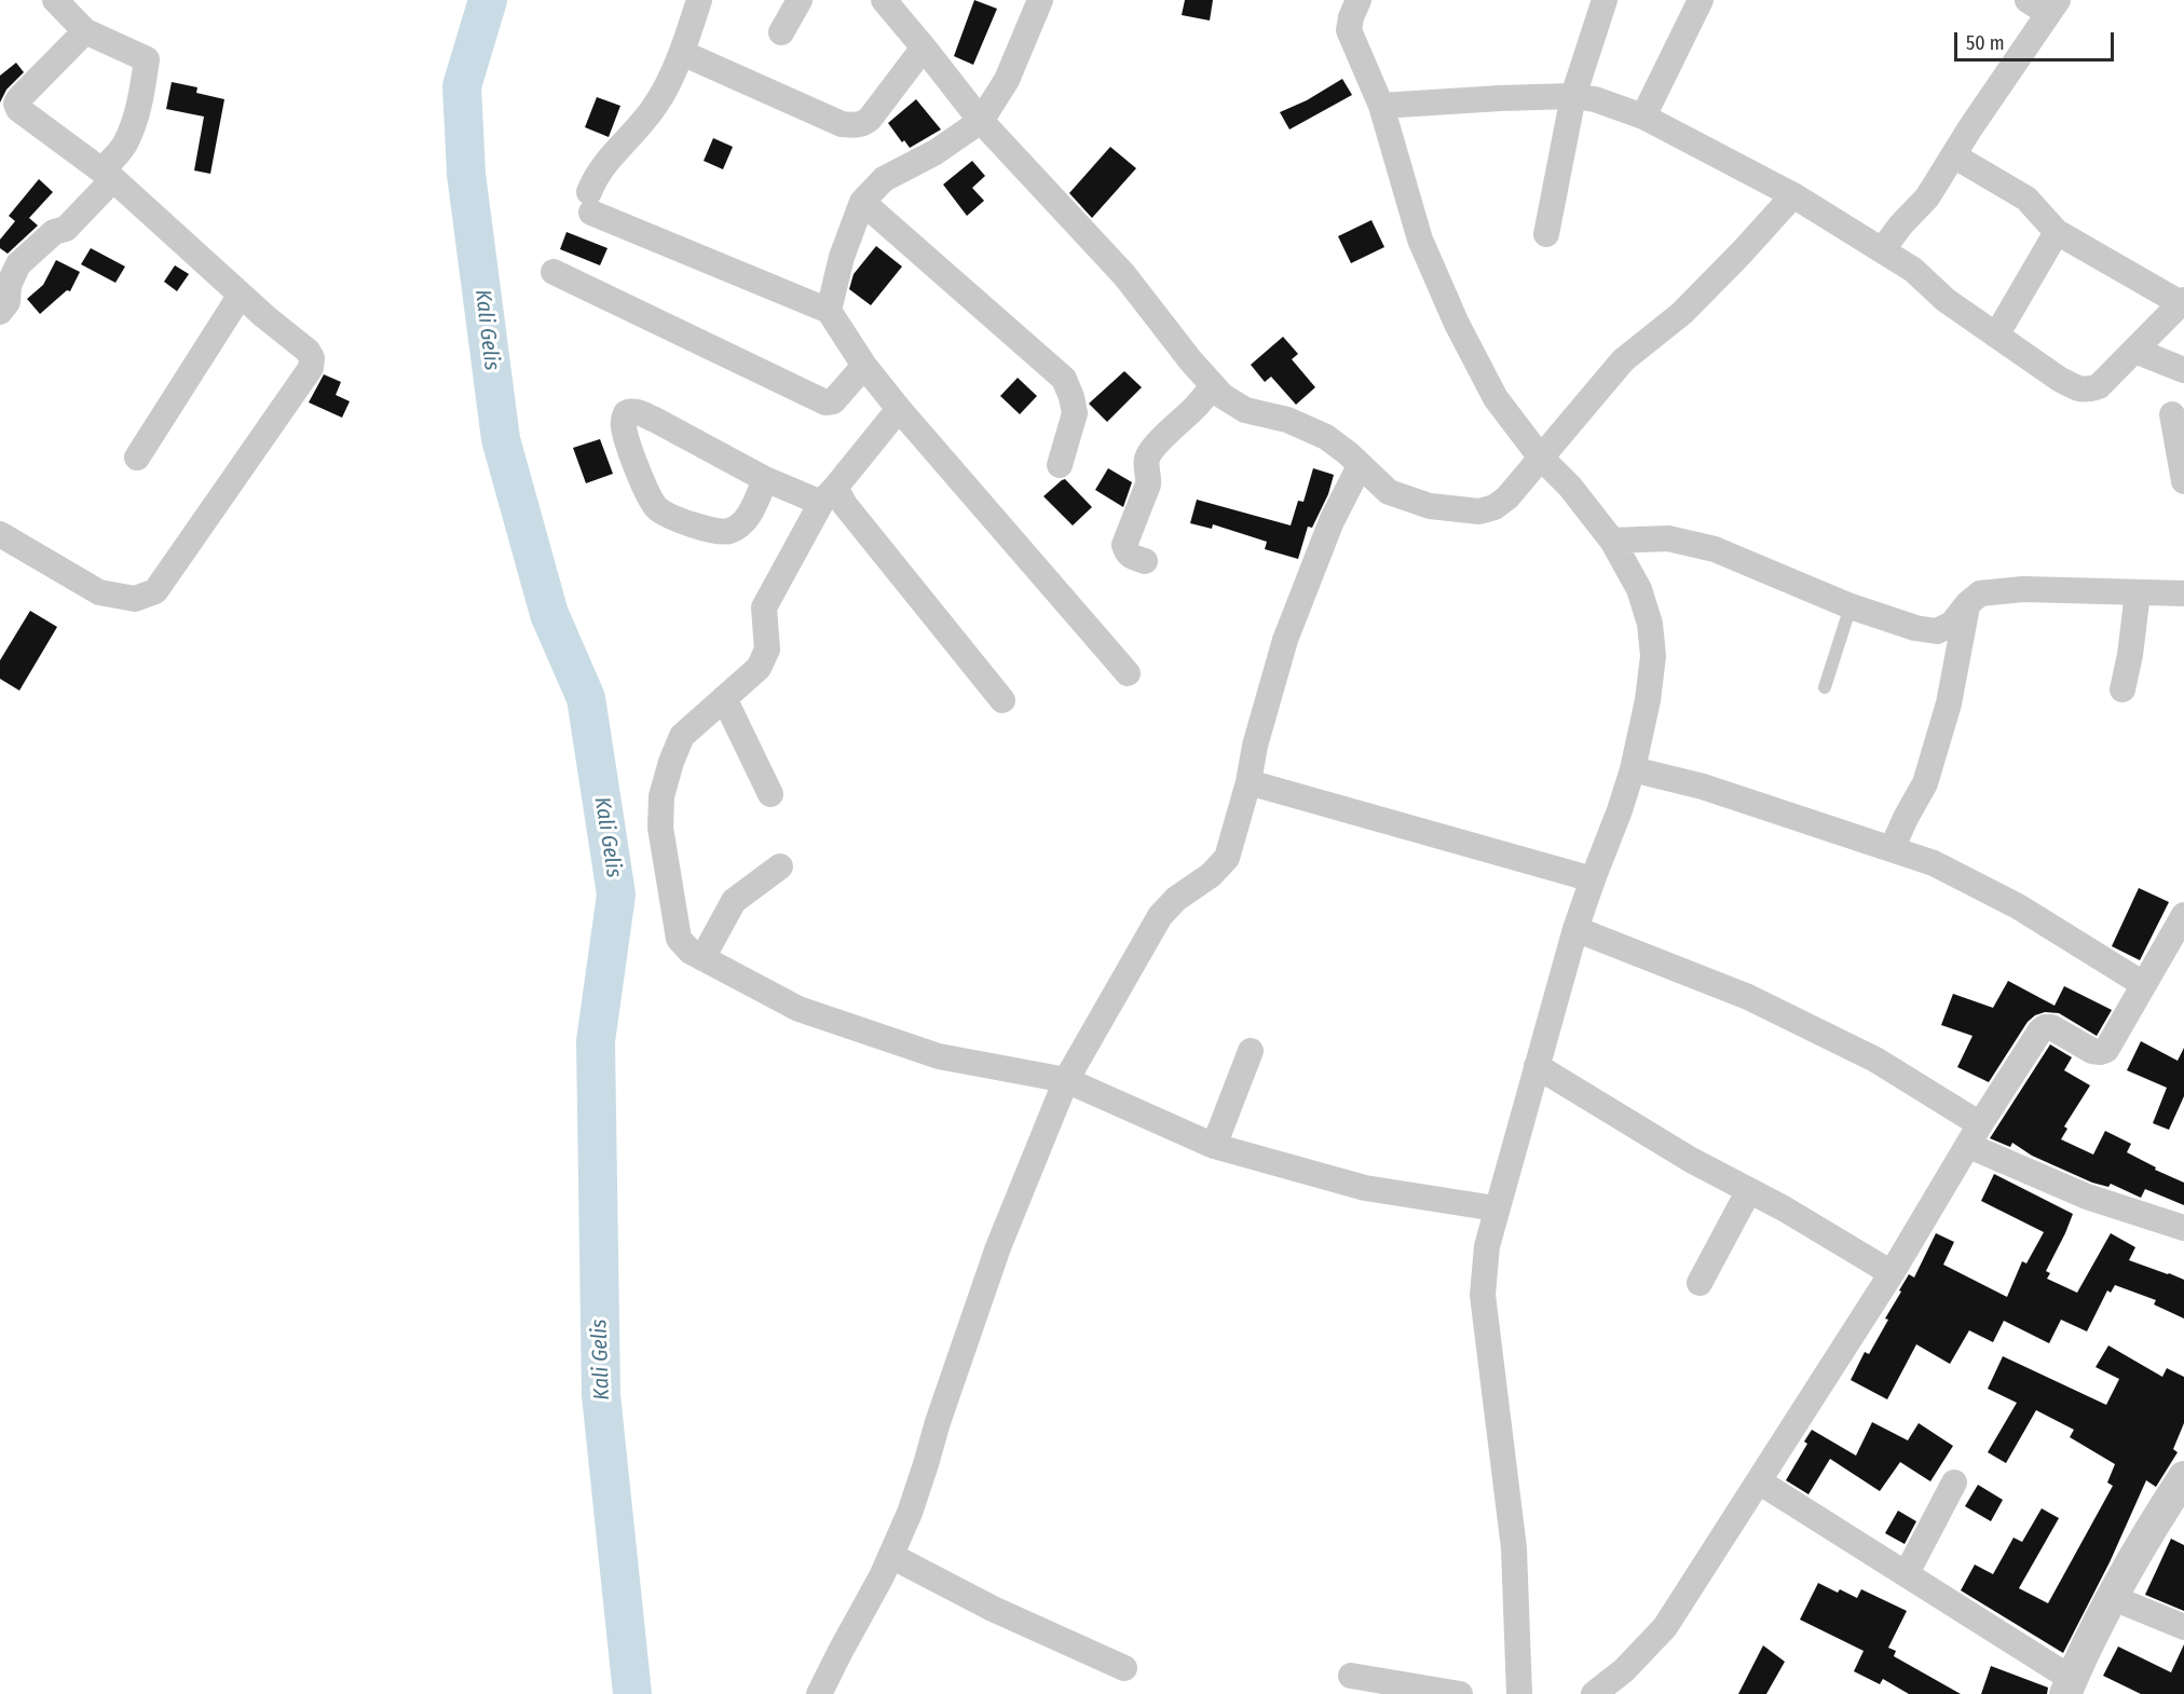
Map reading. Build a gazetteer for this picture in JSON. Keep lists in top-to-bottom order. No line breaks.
{"water":["Kali Gelis"],"scale_bar":"50 m"}
